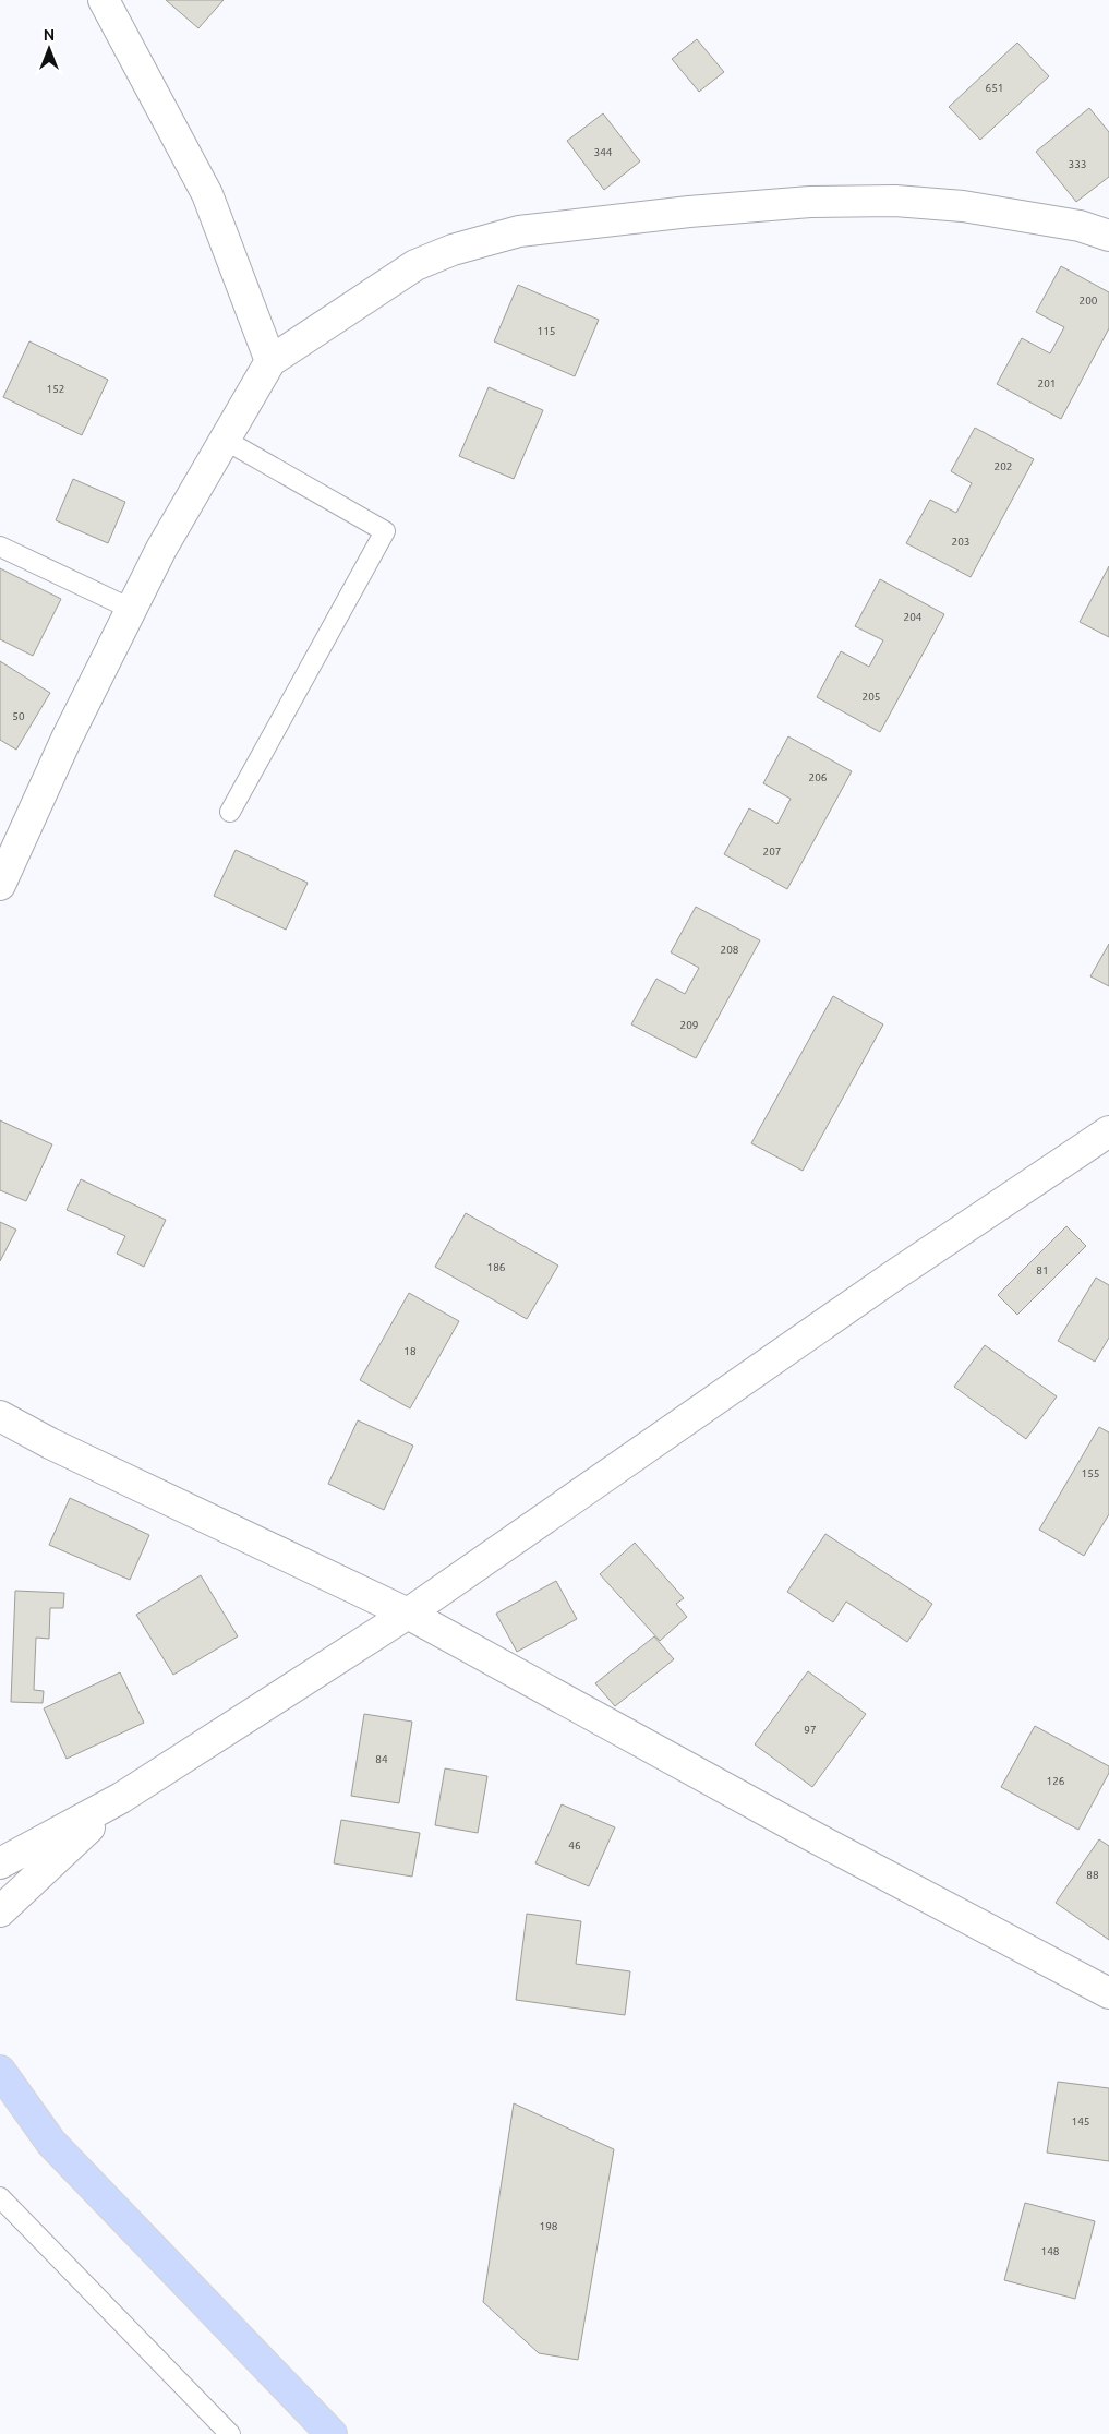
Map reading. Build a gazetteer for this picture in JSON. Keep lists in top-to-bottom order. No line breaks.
{"house_numbers":["651","344","333","200","115","201","152","202","203","204","205","50","206","207","208","209","186","81","18","155","97","84","126","46","88","145","198","148"],"north":"top"}
